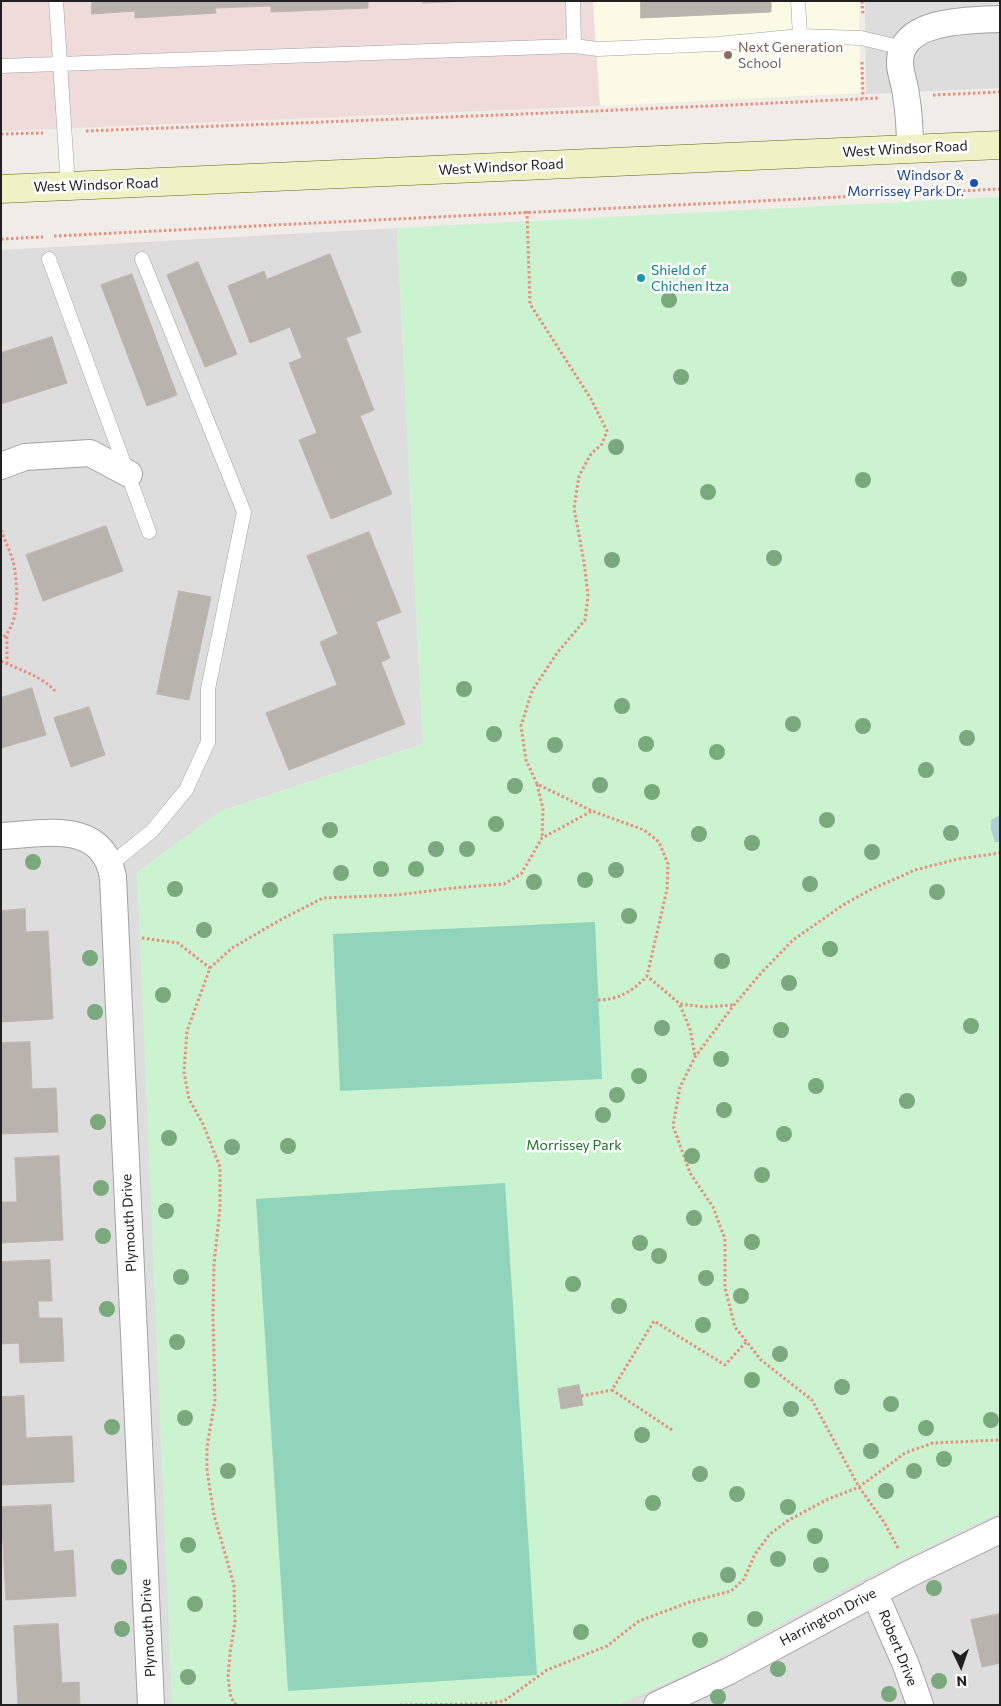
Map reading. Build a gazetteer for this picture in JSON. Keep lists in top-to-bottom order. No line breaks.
{"streets":{"main road":["West Windsor Road"],"street":["Plymouth Drive","Harrington Drive","Robert Drive"]},"crossings":[["Harrington Drive","Robert Drive"]],"parks":["Morrissey Park"],"places":["Next Generation School","Windsor & Morrissey Park Dr.","Shield of Chichen Itza"],"north":"bottom"}
